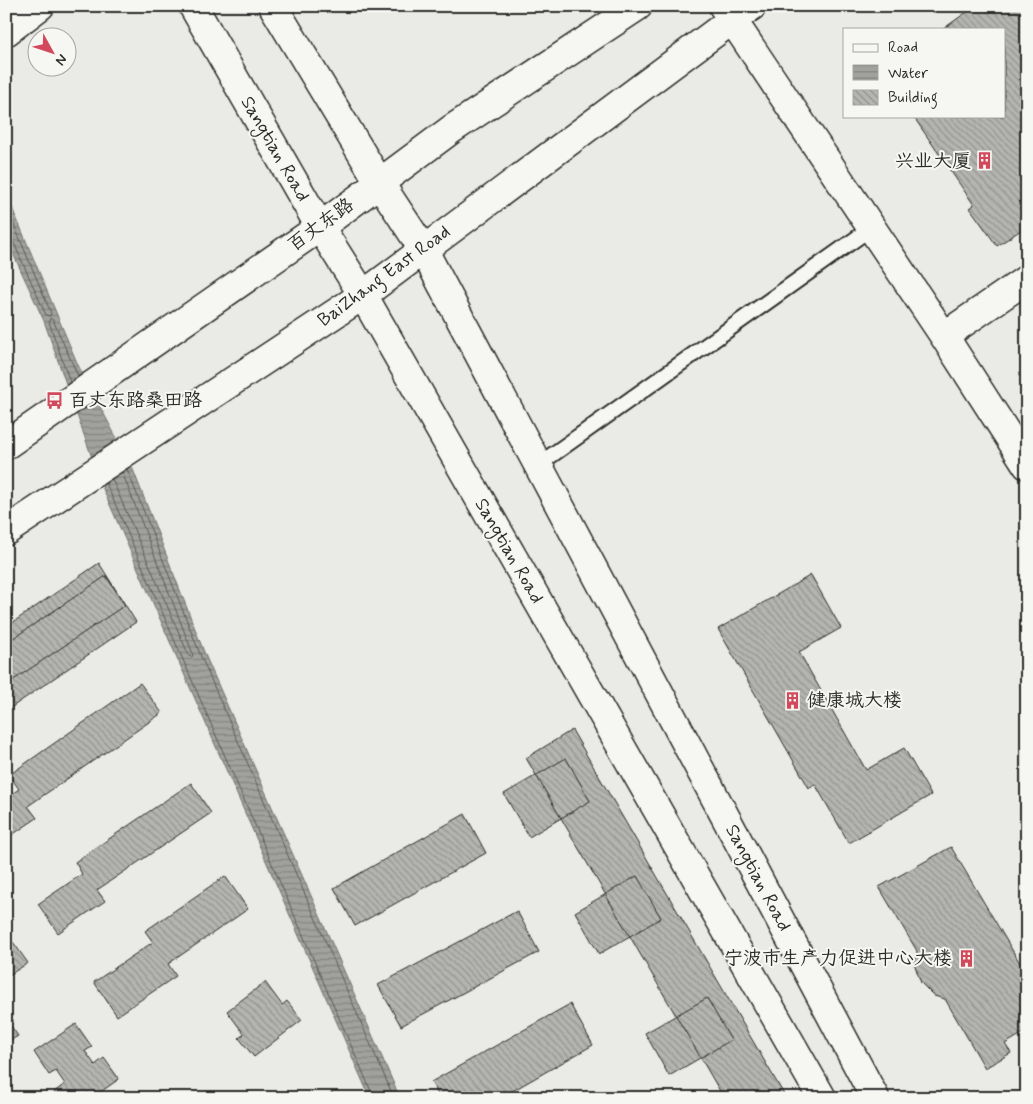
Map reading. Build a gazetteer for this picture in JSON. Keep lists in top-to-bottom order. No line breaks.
{"streets":{"main road":["Sangtian Road","百丈东路","BaiZhang East Road"]},"crossings":[["Sangtian Road","百丈东路"],["Sangtian Road","BaiZhang East Road"]],"places":{"building":["兴业大厦","健康城大楼","宁波市生产力促进中心大楼"],"bus stop":["百丈东路桑田路"]},"legend":["Road","Water","Building"],"north":"bottom right"}
